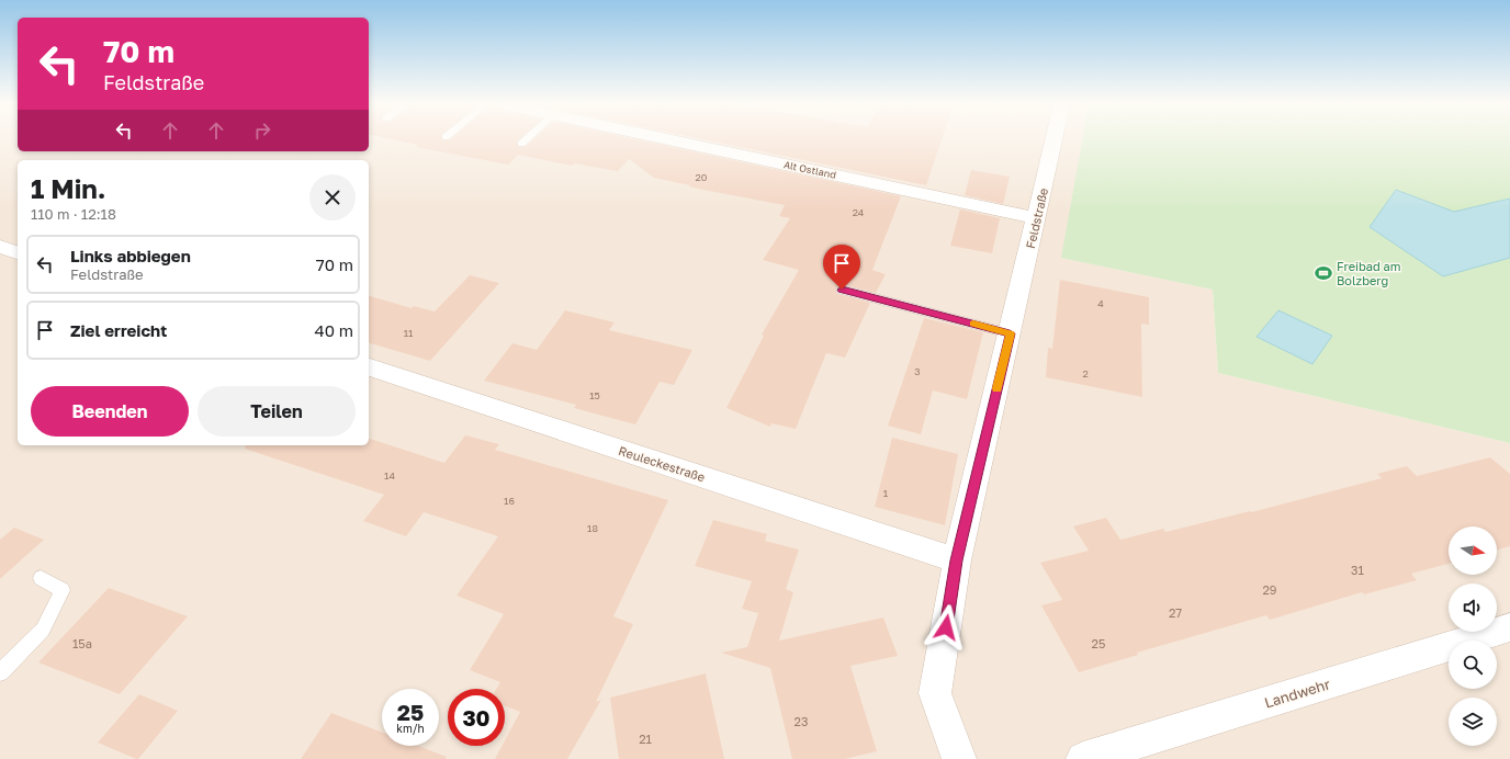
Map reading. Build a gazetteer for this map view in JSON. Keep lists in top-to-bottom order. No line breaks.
{"streets":{"street":["Alt Ostland","Feldstraße","Reuleckestraße","Landwehr"]},"crossings":[["Alt Ostland","Feldstraße"],["Feldstraße","Reuleckestraße"]],"places":{"sports":["Freibad am Bolzberg"]},"house_numbers":["20","24","4","11","3","2","15","14","1","16","18","31","29","27","15a","25","23","21"],"north":"right","page":{"turn":["70 m","Feldstraße"],"heading":["1 Min.","110 m · 12:18"],"list":[{"name":"Links abbiegen","note":"Feldstraße","value":"70 m"},{"name":"Ziel erreicht","value":"40 m"}],"buttons":["Beenden","Teilen"],"speed":"25 km/h","limit":"30"}}
